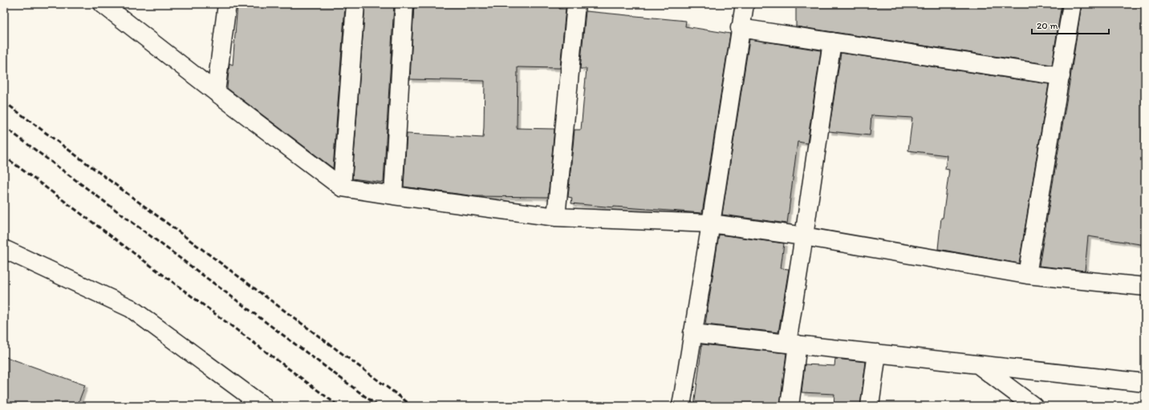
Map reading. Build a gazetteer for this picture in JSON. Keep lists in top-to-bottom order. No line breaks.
{"scale_bar":"20 m"}
